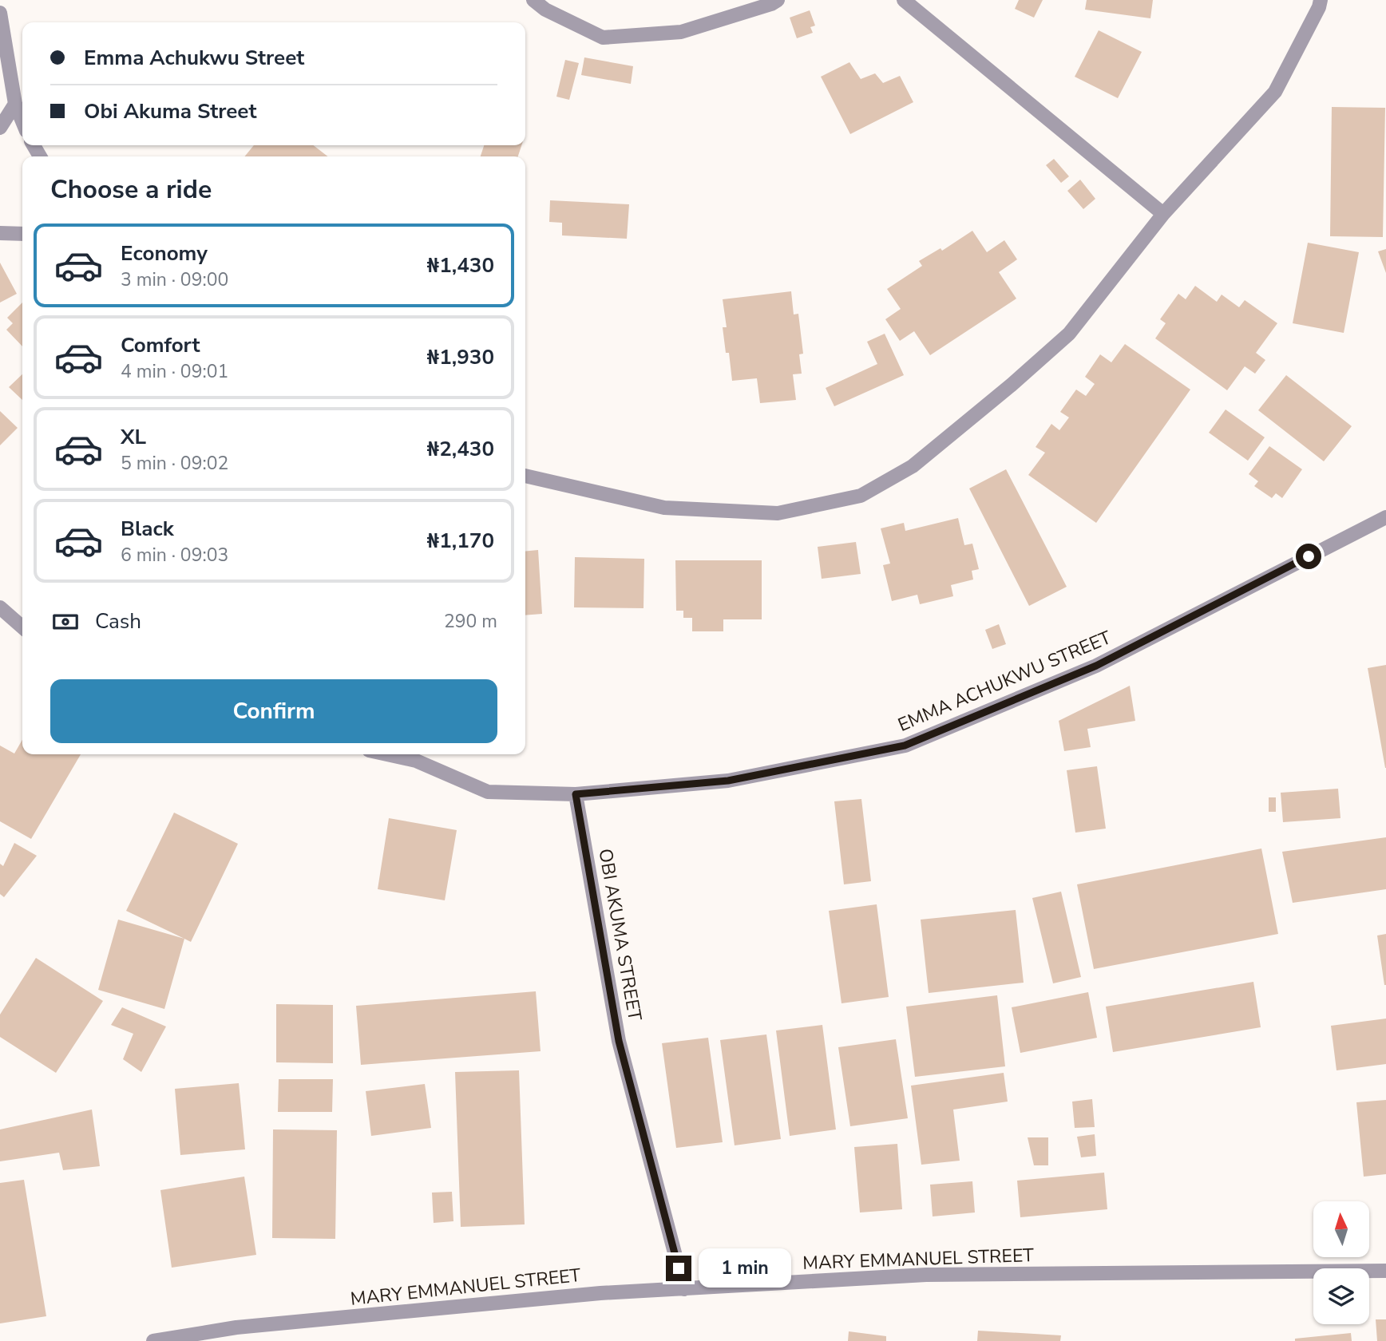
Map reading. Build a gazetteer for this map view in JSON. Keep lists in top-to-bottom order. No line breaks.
{"streets":{"street":["EMMA ACHUKWU STREET","OBI AKUMA STREET","MARY EMMANUEL STREET"]},"crossings":[["EMMA ACHUKWU STREET","OBI AKUMA STREET"],["OBI AKUMA STREET","MARY EMMANUEL STREET"]],"north":"top","page":{"banner":["Emma Achukwu Street","Obi Akuma Street"],"heading":"Choose a ride","list":[{"name":"Economy","note":"3 min · 09:00","value":"₦1,430"},{"name":"Comfort","note":"4 min · 09:01","value":"₦1,930"},{"name":"XL","note":"5 min · 09:02","value":"₦2,430"},{"name":"Black","note":"6 min · 09:03","value":"₦1,170"}],"pay":["Cash","290 m"],"buttons":"Confirm","bubble":"1 min"}}
